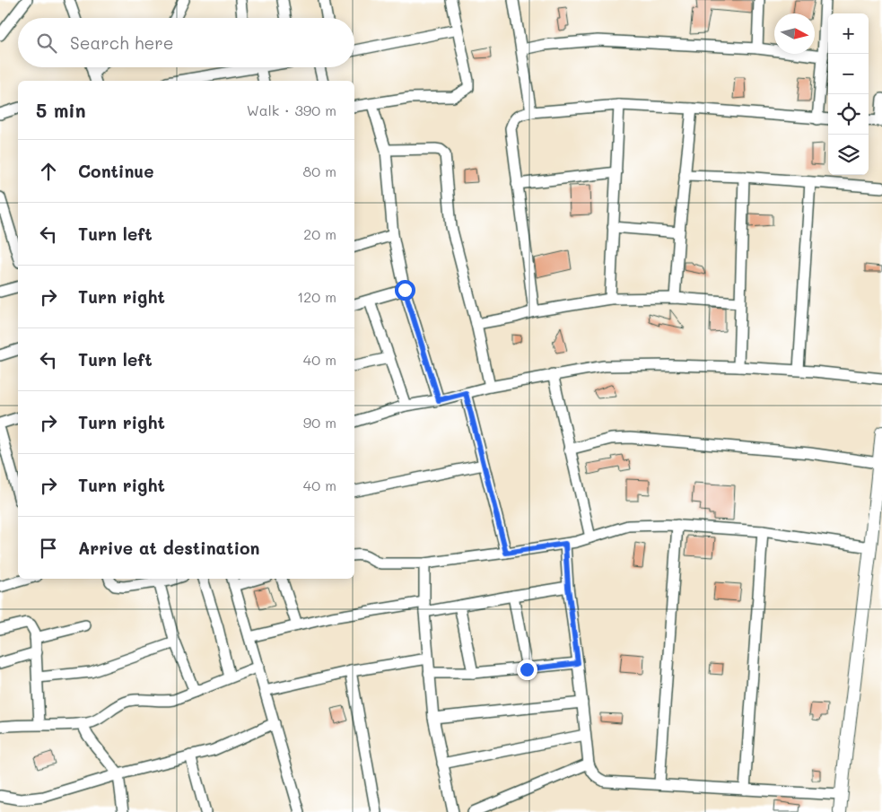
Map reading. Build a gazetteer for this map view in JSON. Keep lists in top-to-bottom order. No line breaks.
{"north":"right","page":{"map_buttons":["+","−"],"search":"Search here","heading":["5 min","Walk · 390 m"],"list":[["Continue","80 m"],["Turn left","20 m"],["Turn right","120 m"],["Turn left","40 m"],["Turn right","90 m"],["Turn right","40 m"],"Arrive at destination"]}}
